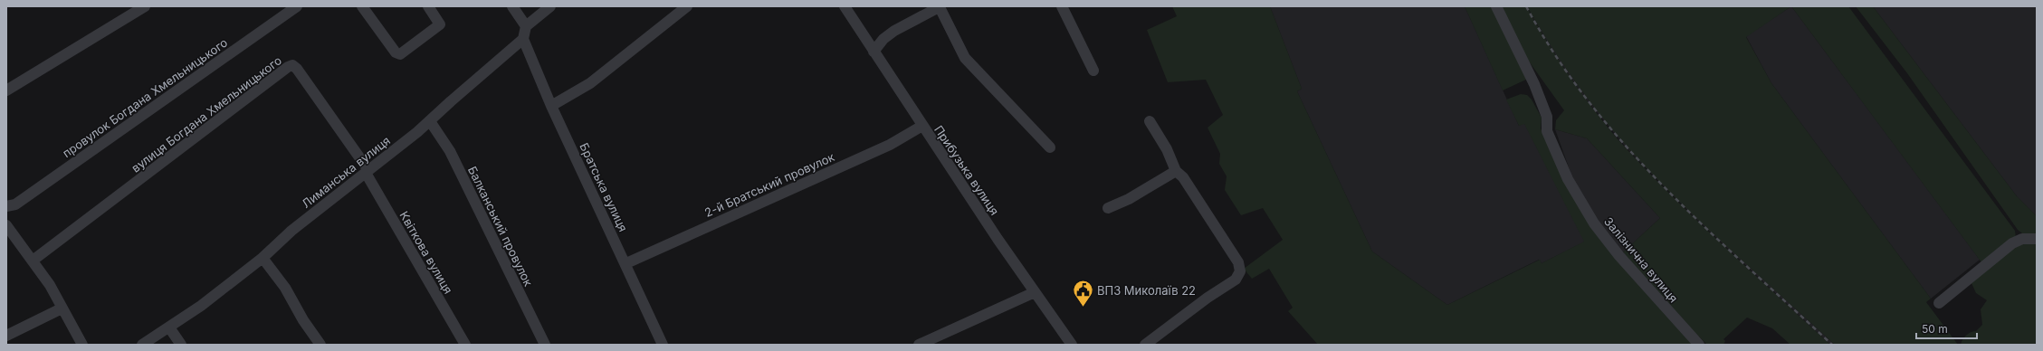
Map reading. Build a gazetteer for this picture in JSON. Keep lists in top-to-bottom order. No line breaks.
{"streets":{"street":["провулок Богдана Хмельницького","вулиця Богдана Хмельницького","Прибузька вулиця","Лиманська вулиця","2-й Братський провулок","Братська вулиця","Балканський провулок","Квіткова вулиця","Залізнична вулиця"]},"crossings":[["вулиця Богдана Хмельницького","Лиманська вулиця"],["вулиця Богдана Хмельницького","Квіткова вулиця"],["Прибузька вулиця","2-й Братський провулок"],["Лиманська вулиця","Братська вулиця"],["Лиманська вулиця","Балканський провулок"],["Лиманська вулиця","Квіткова вулиця"],["2-й Братський провулок","Братська вулиця"]],"places":{"public building":["ВПЗ Миколаїв 22"]},"scale_bar":"50 m"}
